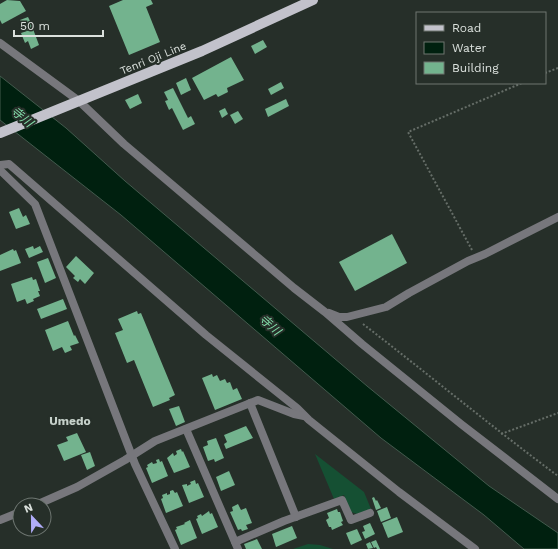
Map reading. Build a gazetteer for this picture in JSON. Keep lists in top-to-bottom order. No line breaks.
{"streets":{"main road":["Tenri Oji Line"]},"districts":["Umedo"],"water":["寺川"],"legend":["Road","Water","Building"],"scale_bar":"50 m","north":"top"}
